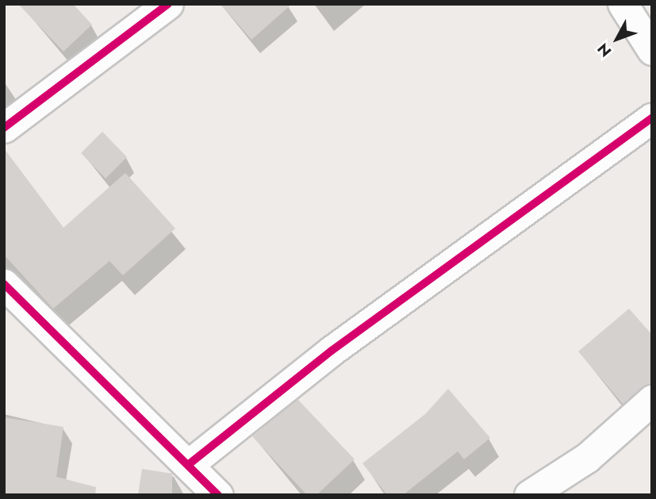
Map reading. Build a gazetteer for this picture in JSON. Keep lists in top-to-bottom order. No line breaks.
{"north":"bottom left"}
